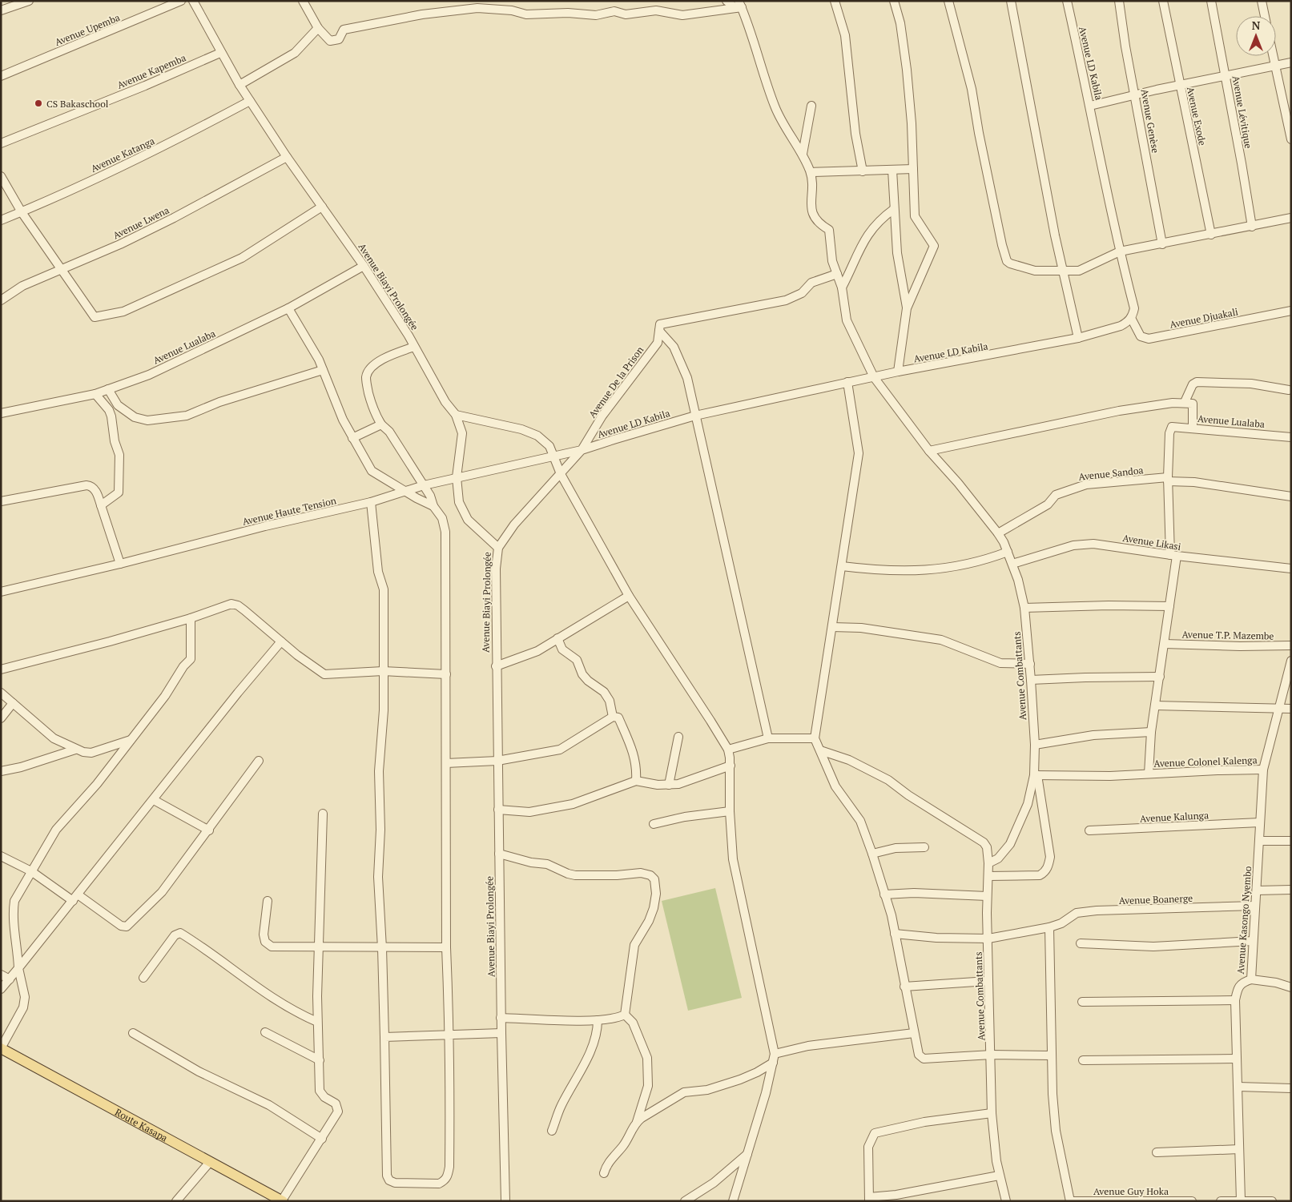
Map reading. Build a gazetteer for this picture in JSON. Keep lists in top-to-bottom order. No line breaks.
{"streets":{"main road":["Route Kasapa"],"street":["Avenue Upemba","Avenue LD Kabila","Avenue Kapemba","Avenue Lévitique","Avenue Exode","Avenue Genèse","Avenue Katanga","Avenue Lwena","Avenue Biayi Prolongée","Avenue Djuakali","Avenue Lualaba","Avenue De la Prison","Avenue Sandoa","Avenue Haute Tension","Avenue Likasi","Avenue T.P. Mazembe","Avenue Combattants","Avenue Colonel Kalenga","Avenue Kalunga","Avenue Boanerge","Avenue Kasongo Nyembo","Avenue Guy Hoka"]},"crossings":[["Avenue LD Kabila","Avenue Djuakali"],["Avenue LD Kabila","Avenue De la Prison"],["Avenue LD Kabila","Avenue Haute Tension"],["Avenue LD Kabila","Avenue Combattants"],["Avenue Kapemba","Avenue Biayi Prolongée"],["Avenue Katanga","Avenue Biayi Prolongée"],["Avenue Lwena","Avenue Biayi Prolongée"],["Avenue Biayi Prolongée","Avenue Lualaba"],["Avenue Biayi Prolongée","Avenue Haute Tension"],["Avenue Lualaba","Avenue Sandoa"],["Avenue De la Prison","Avenue Haute Tension"],["Avenue Sandoa","Avenue Combattants"],["Avenue Likasi","Avenue Combattants"],["Avenue Combattants","Avenue Colonel Kalenga"],["Avenue Combattants","Avenue Boanerge"],["Avenue Colonel Kalenga","Avenue Kasongo Nyembo"],["Avenue Kalunga","Avenue Kasongo Nyembo"],["Avenue Boanerge","Avenue Kasongo Nyembo"]],"places":["CS Bakaschool"],"north":"top"}
